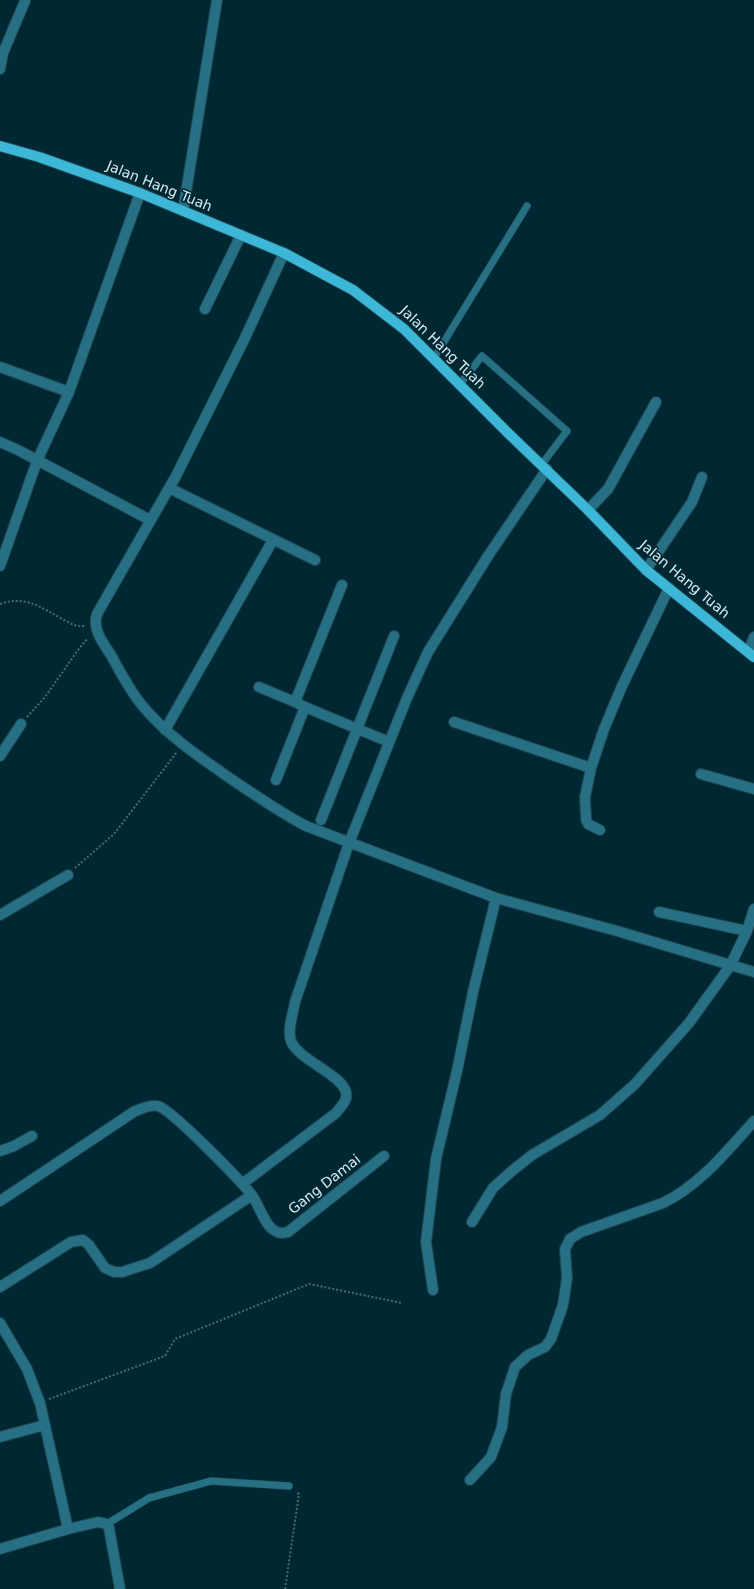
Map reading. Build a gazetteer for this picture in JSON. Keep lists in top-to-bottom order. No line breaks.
{"streets":{"main road":["Jalan Hang Tuah"],"street":["Gang Damai"]}}
